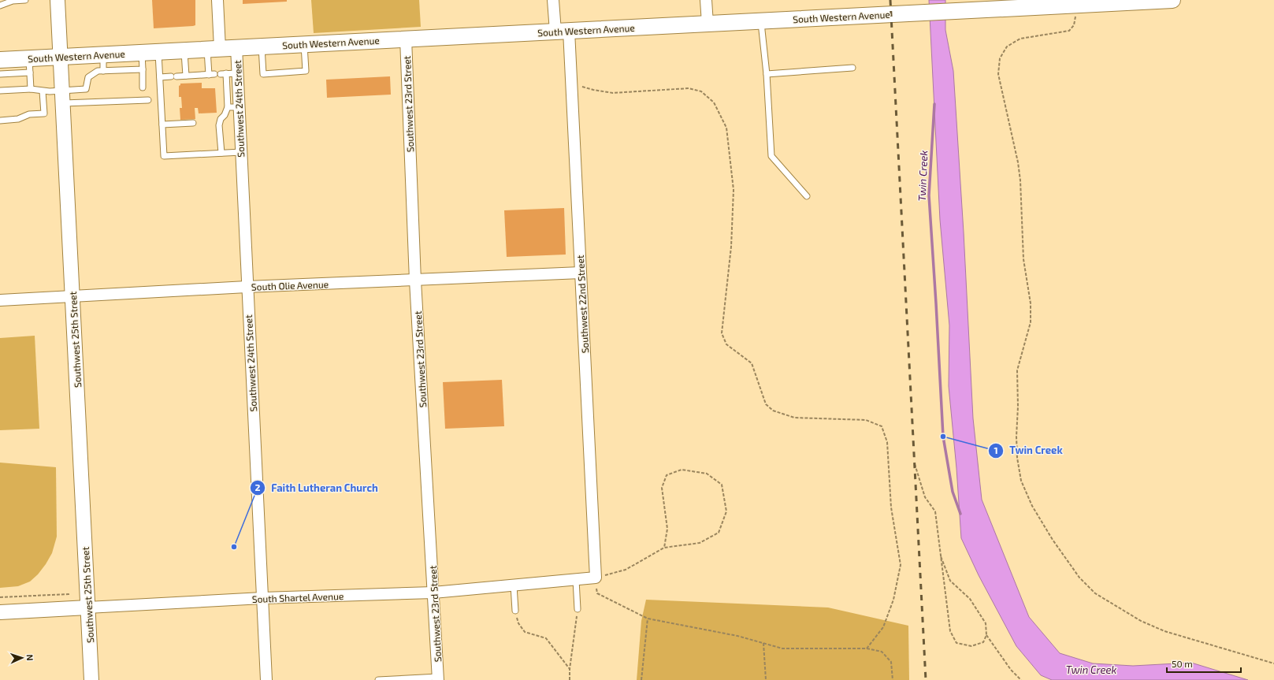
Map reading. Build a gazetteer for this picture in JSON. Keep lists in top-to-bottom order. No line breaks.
{"streets":{"main road":["South Western Avenue"],"street":["Southwest 23rd Street","Southwest 24th Street","South Olie Avenue","Southwest 22nd Street","Southwest 25th Street","South Shartel Avenue"]},"crossings":[["South Western Avenue","Southwest 23rd Street"],["South Western Avenue","Southwest 24th Street"],["South Western Avenue","Southwest 22nd Street"],["South Western Avenue","Southwest 25th Street"],["Southwest 23rd Street","South Olie Avenue"],["Southwest 23rd Street","South Shartel Avenue"],["Southwest 24th Street","South Olie Avenue"],["Southwest 24th Street","South Shartel Avenue"],["South Olie Avenue","Southwest 22nd Street"],["South Olie Avenue","Southwest 25th Street"],["Southwest 22nd Street","South Shartel Avenue"],["Southwest 25th Street","South Shartel Avenue"]],"water":["Twin Creek"],"places":["Twin Creek","Faith Lutheran Church"],"scale_bar":"50 m","north":"right"}
